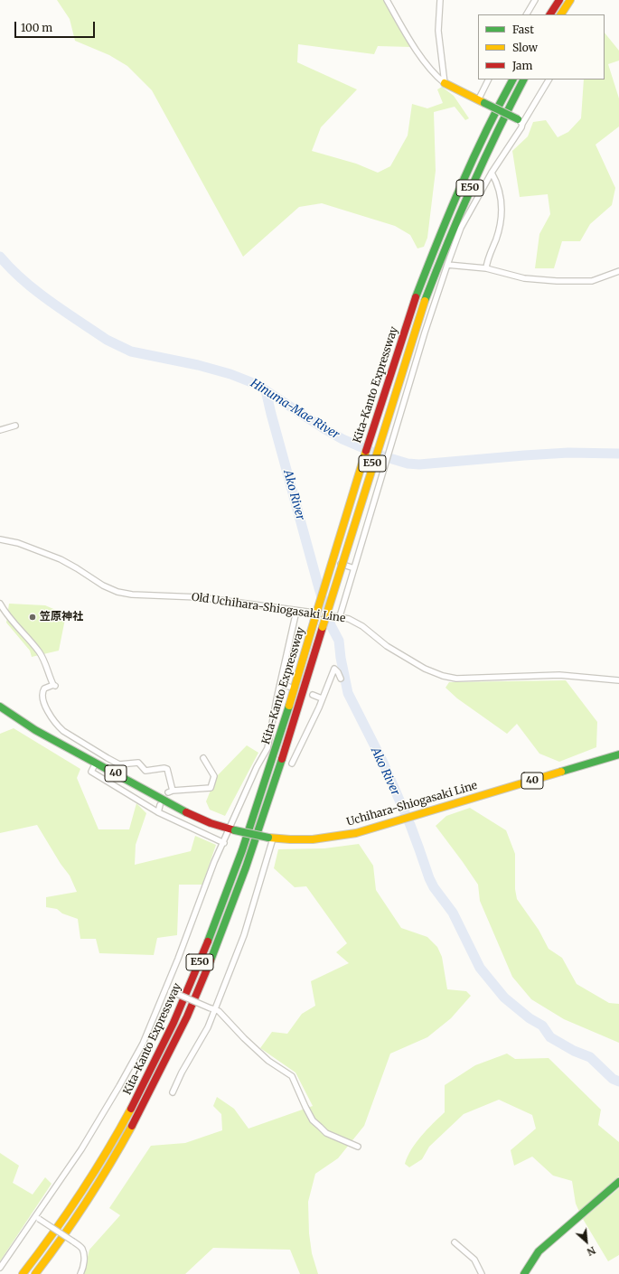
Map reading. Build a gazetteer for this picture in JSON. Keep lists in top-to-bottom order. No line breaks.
{"streets":{"main road":["E50","Kita-Kanto Expressway","40","Uchihara-Shiogasaki Line"],"street":["Old Uchihara-Shiogasaki Line"]},"water":["Hinuma-Mae River","Ako River"],"places":["笠原神社"],"legend":["Fast","Slow","Jam"],"scale_bar":"100 m","north":"bottom right"}
